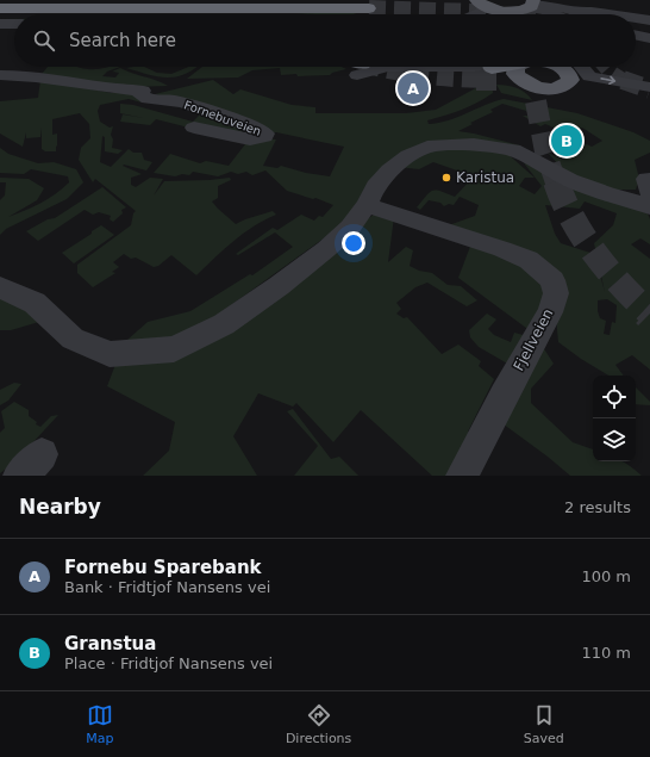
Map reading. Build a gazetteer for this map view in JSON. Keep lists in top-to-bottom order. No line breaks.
{"streets":{"street":["Fornebuveien","Fjellveien"]},"places":["Karistua"],"page":{"search":"Search here","pins":["A","B"],"heading":["Nearby","2 results"],"list":[{"mark":"A","name":"Fornebu Sparebank","note":"Bank · Fridtjof Nansens vei","value":"100 m"},{"mark":"B","name":"Granstua","note":"Place · Fridtjof Nansens vei","value":"110 m"}],"nav":["Map","Directions","Saved"]}}
